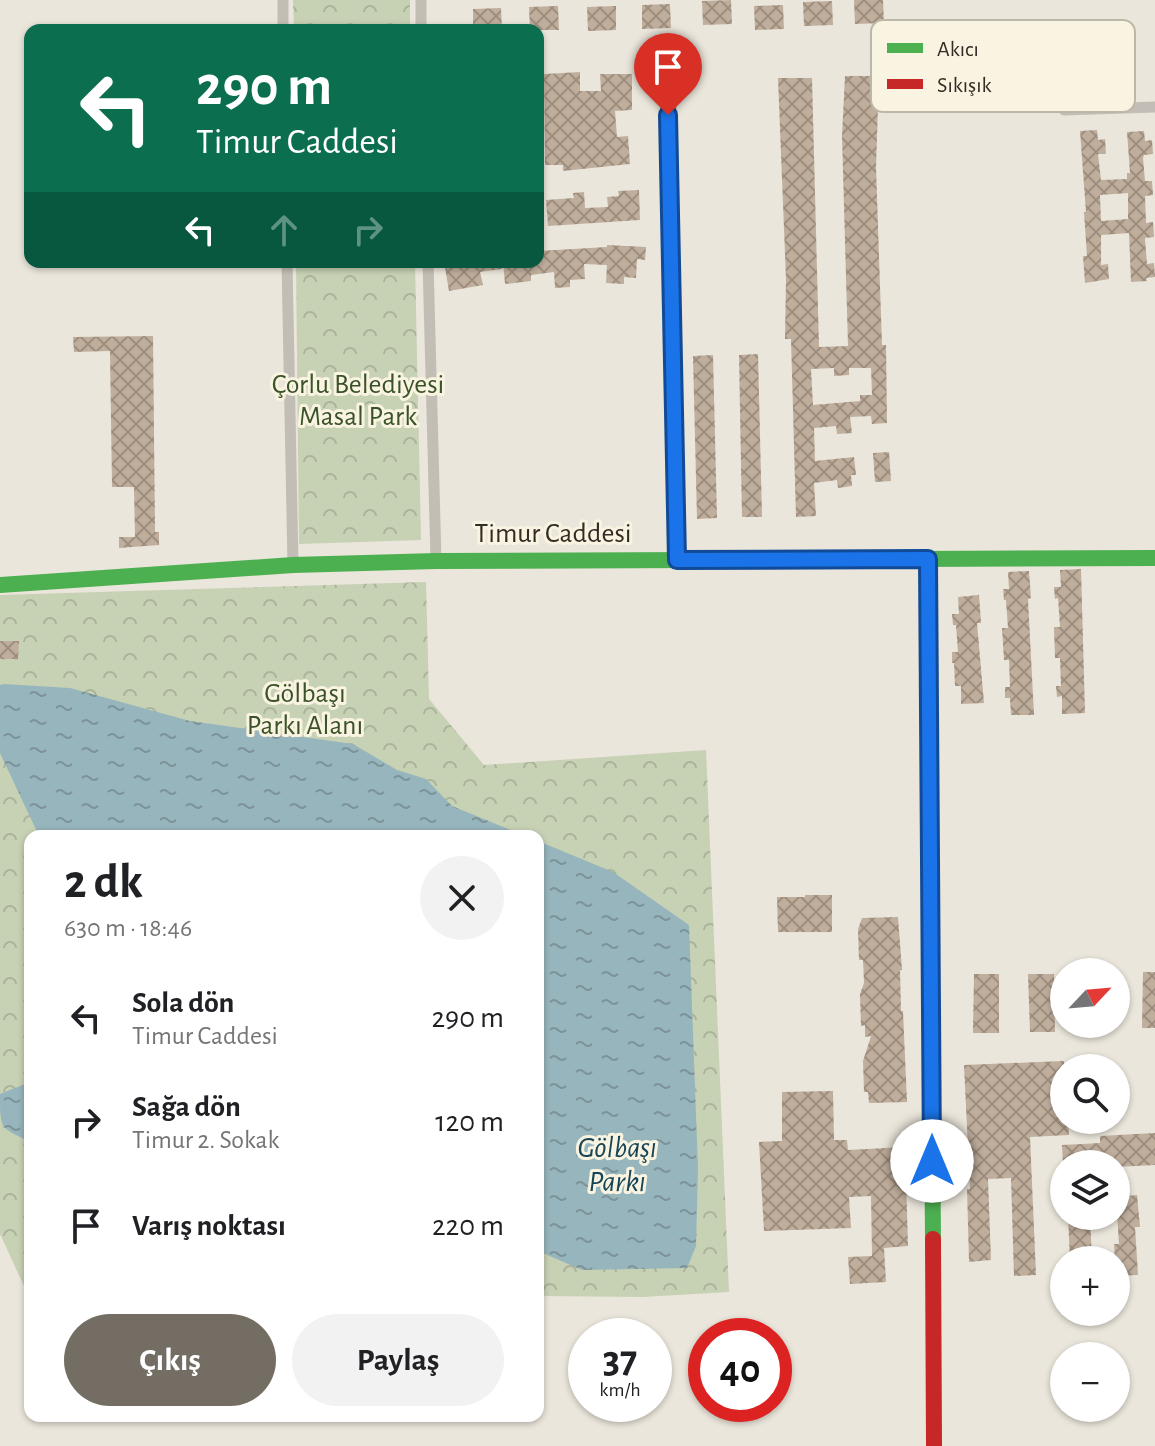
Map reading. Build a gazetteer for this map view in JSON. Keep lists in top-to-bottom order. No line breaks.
{"streets":{"street":["Timur Caddesi"]},"water":["Gölbaşı Parkı"],"parks":["Çorlu Belediyesi Masal Park","Gölbaşı Parkı Alanı"],"legend":["Akıcı","Sıkışık"],"north":"top right","page":{"turn":["290 m","Timur Caddesi"],"heading":["2 dk","630 m · 18:46"],"map_buttons":["+","−"],"list":[{"name":"Sola dön","note":"Timur Caddesi","value":"290 m"},{"name":"Sağa dön","note":"Timur 2. Sokak","value":"120 m"},{"name":"Varış noktası","value":"220 m"}],"buttons":["Çıkış","Paylaş"],"speed":"37 km/h","limit":"40"}}
